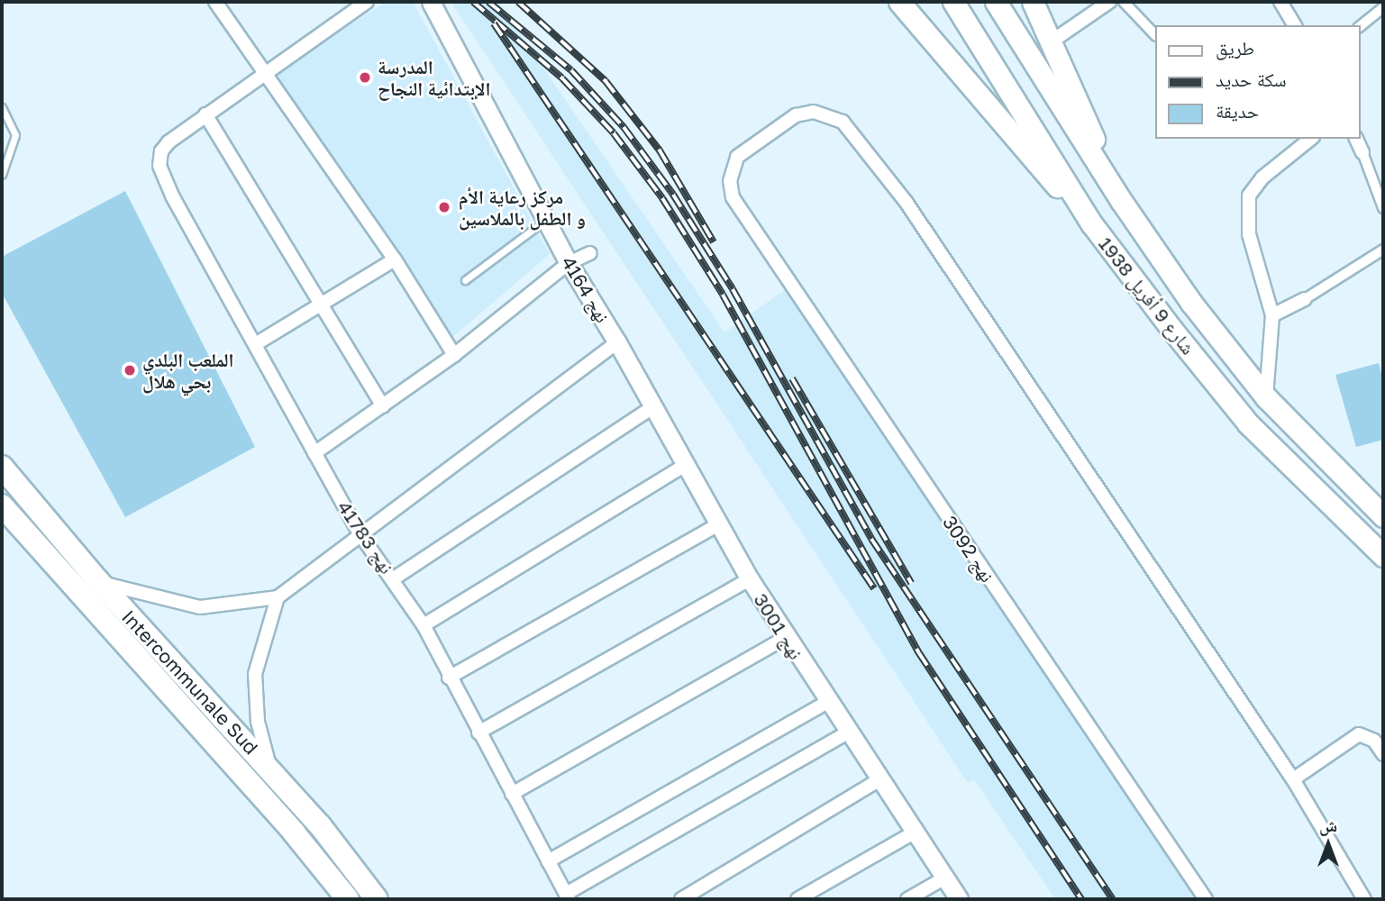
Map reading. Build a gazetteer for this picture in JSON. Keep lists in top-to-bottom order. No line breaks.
{"streets":{"highway":["Intercommunale Sud"],"main road":["شارع 9 أفريل 1938"],"street":["نهج 4164","نهج 41783","نهج 3092","نهج 3001"]},"crossings":[["نهج 4164","نهج 3001"]],"places":["المدرسة الإبتدائية النجاح","مركز رعاية الأم و الطفل بالملاسين","الملعب البلدي بحي هلال"],"legend":["طريق","سكة حديد","حديقة"],"north":"top"}
